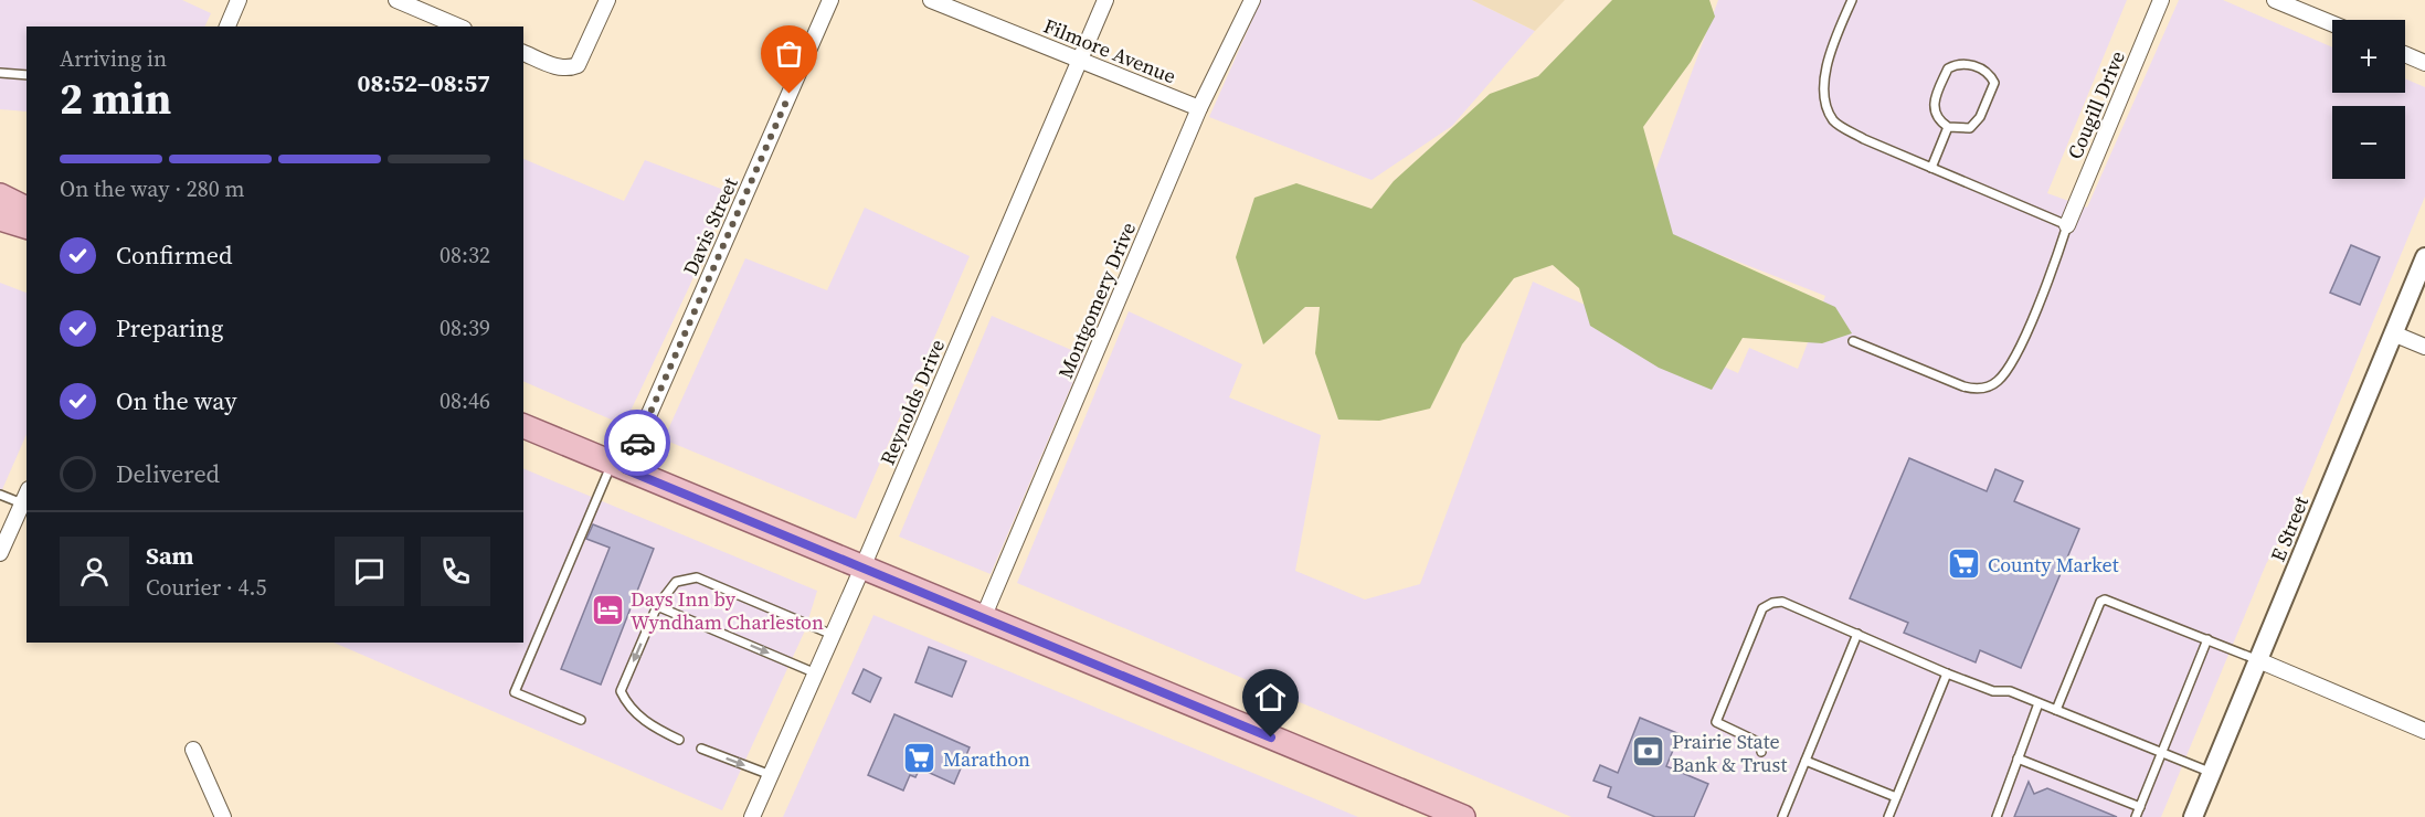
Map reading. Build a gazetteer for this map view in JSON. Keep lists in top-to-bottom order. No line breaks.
{"streets":{"street":["Filmore Avenue","Cougill Drive","Davis Street","Montgomery Drive","Reynolds Drive","E Street"]},"crossings":[["Filmore Avenue","Montgomery Drive"],["Filmore Avenue","Reynolds Drive"]],"places":{"supermarket":["County Market","Marathon"],"hotel":["Days Inn by Wyndham Charleston"],"bank":["Prairie State Bank & Trust"]},"page":{"map_buttons":["+","−"],"heading":["2 min","Arriving in","08:52–08:57"],"panel":["Sam","Courier · 4.5"],"bar":"On the way · 280 m","list":[["Confirmed","08:32"],["Preparing","08:39"],["On the way","08:46"],"Delivered"]}}
